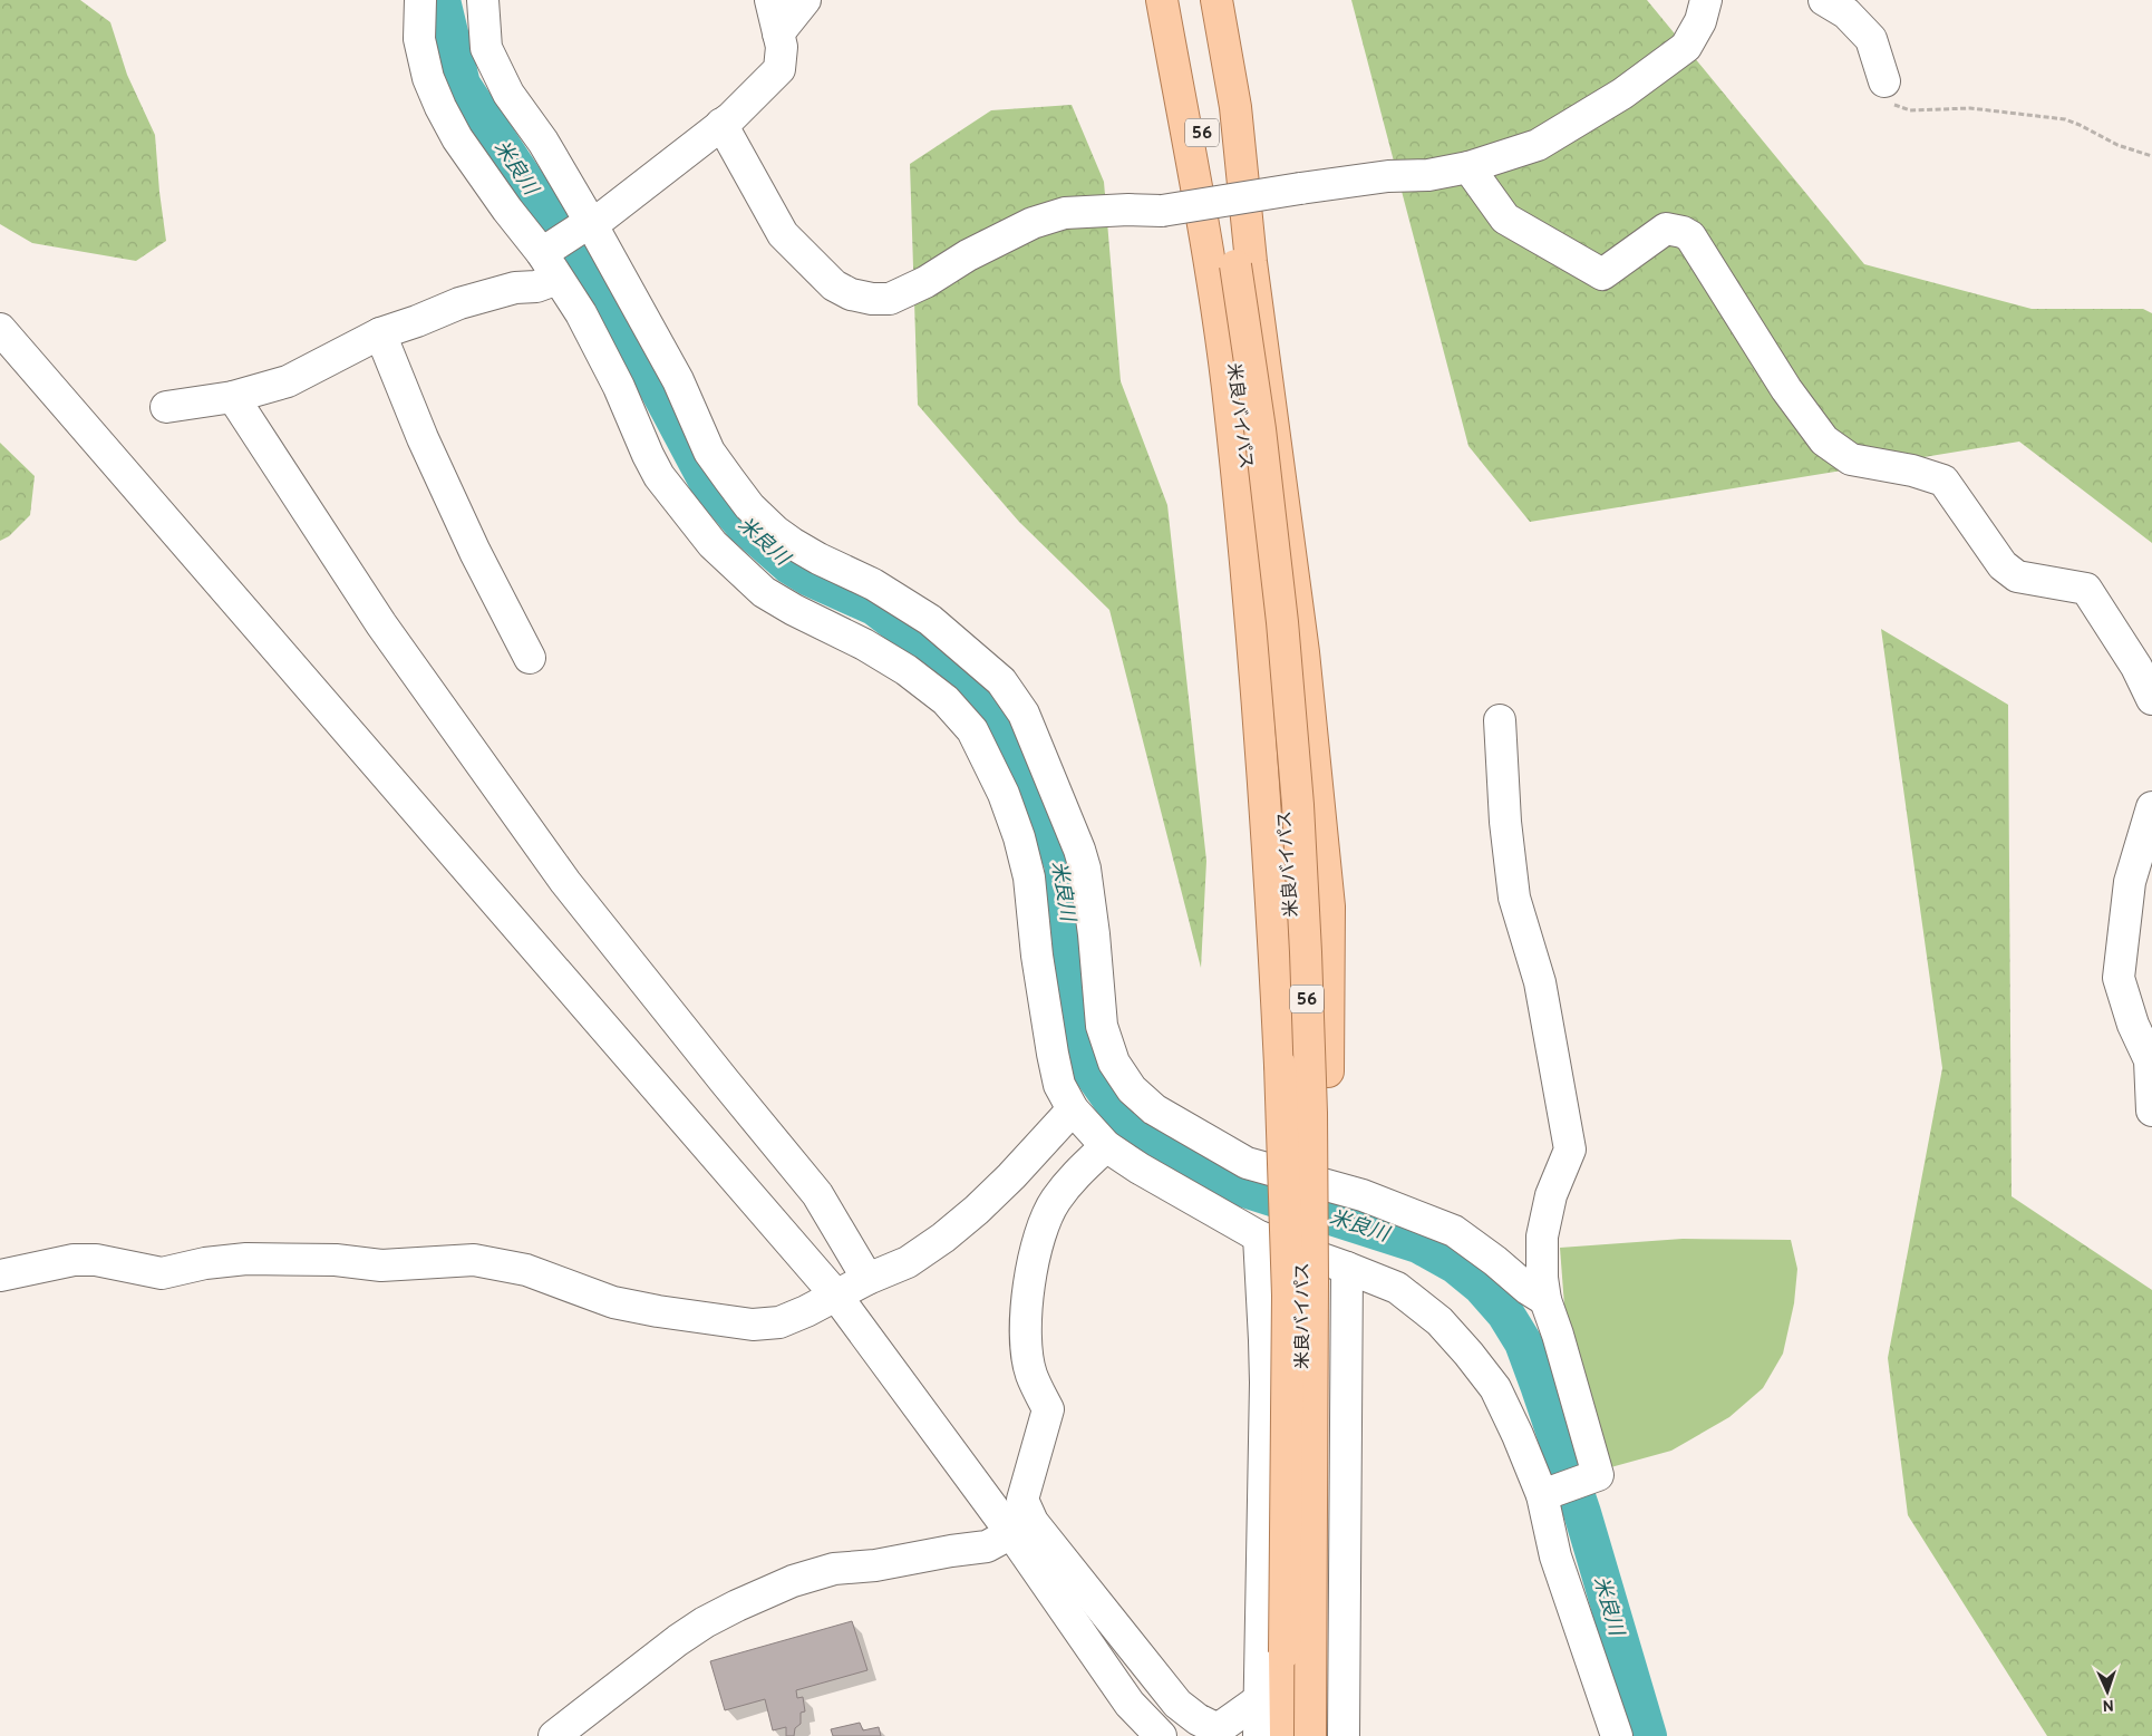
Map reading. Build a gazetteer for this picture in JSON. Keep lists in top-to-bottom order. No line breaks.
{"streets":{"main road":["56","米良バイパス"]},"water":["米良川"],"north":"bottom"}
